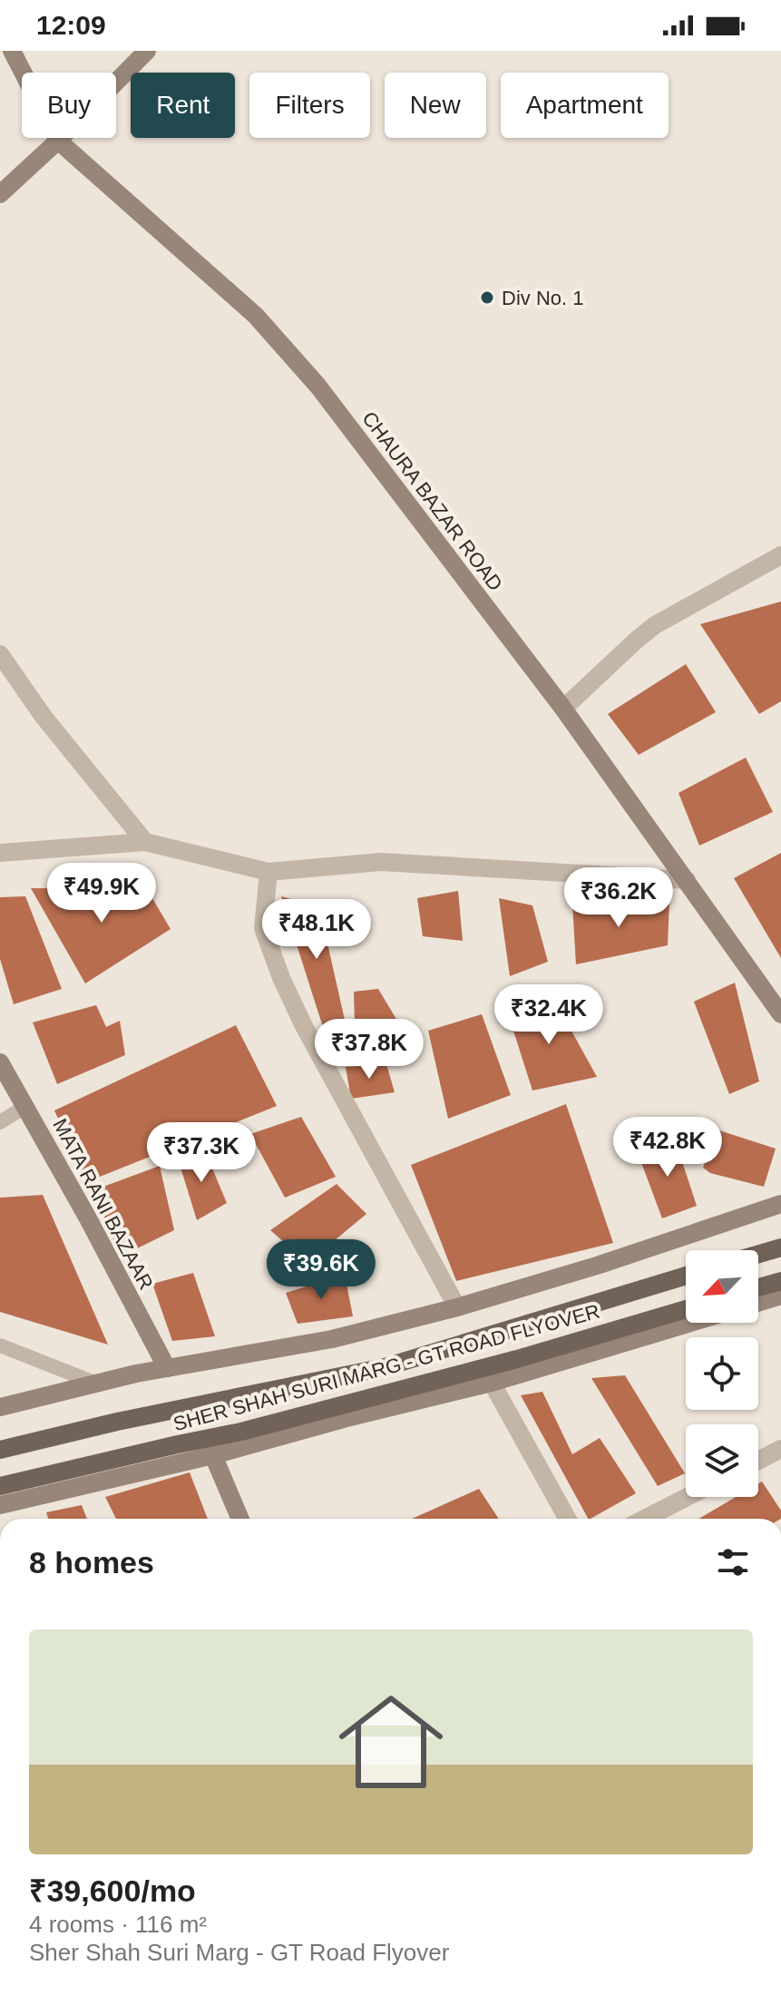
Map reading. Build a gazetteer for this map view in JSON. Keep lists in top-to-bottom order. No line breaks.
{"streets":{"main road":["SHER SHAH SURI MARG - GT ROAD FLYOVER"],"street":["CHAURA BAZAR ROAD","MATA RANI BAZAAR"]},"places":["Div No. 1"],"north":"bottom left","page":{"status":"12:09","chip":["Buy","Rent","Filters","New","Apartment"],"price":["₹49.9K","₹36.2K","₹48.1K","₹32.4K","₹37.8K","₹42.8K","₹37.3K","₹39.6K"],"heading":"8 homes","list":[{"name":"₹39,600/mo","note":"4 rooms · 116 m² · Sher Shah Suri Marg - GT Road Flyover"}]}}
